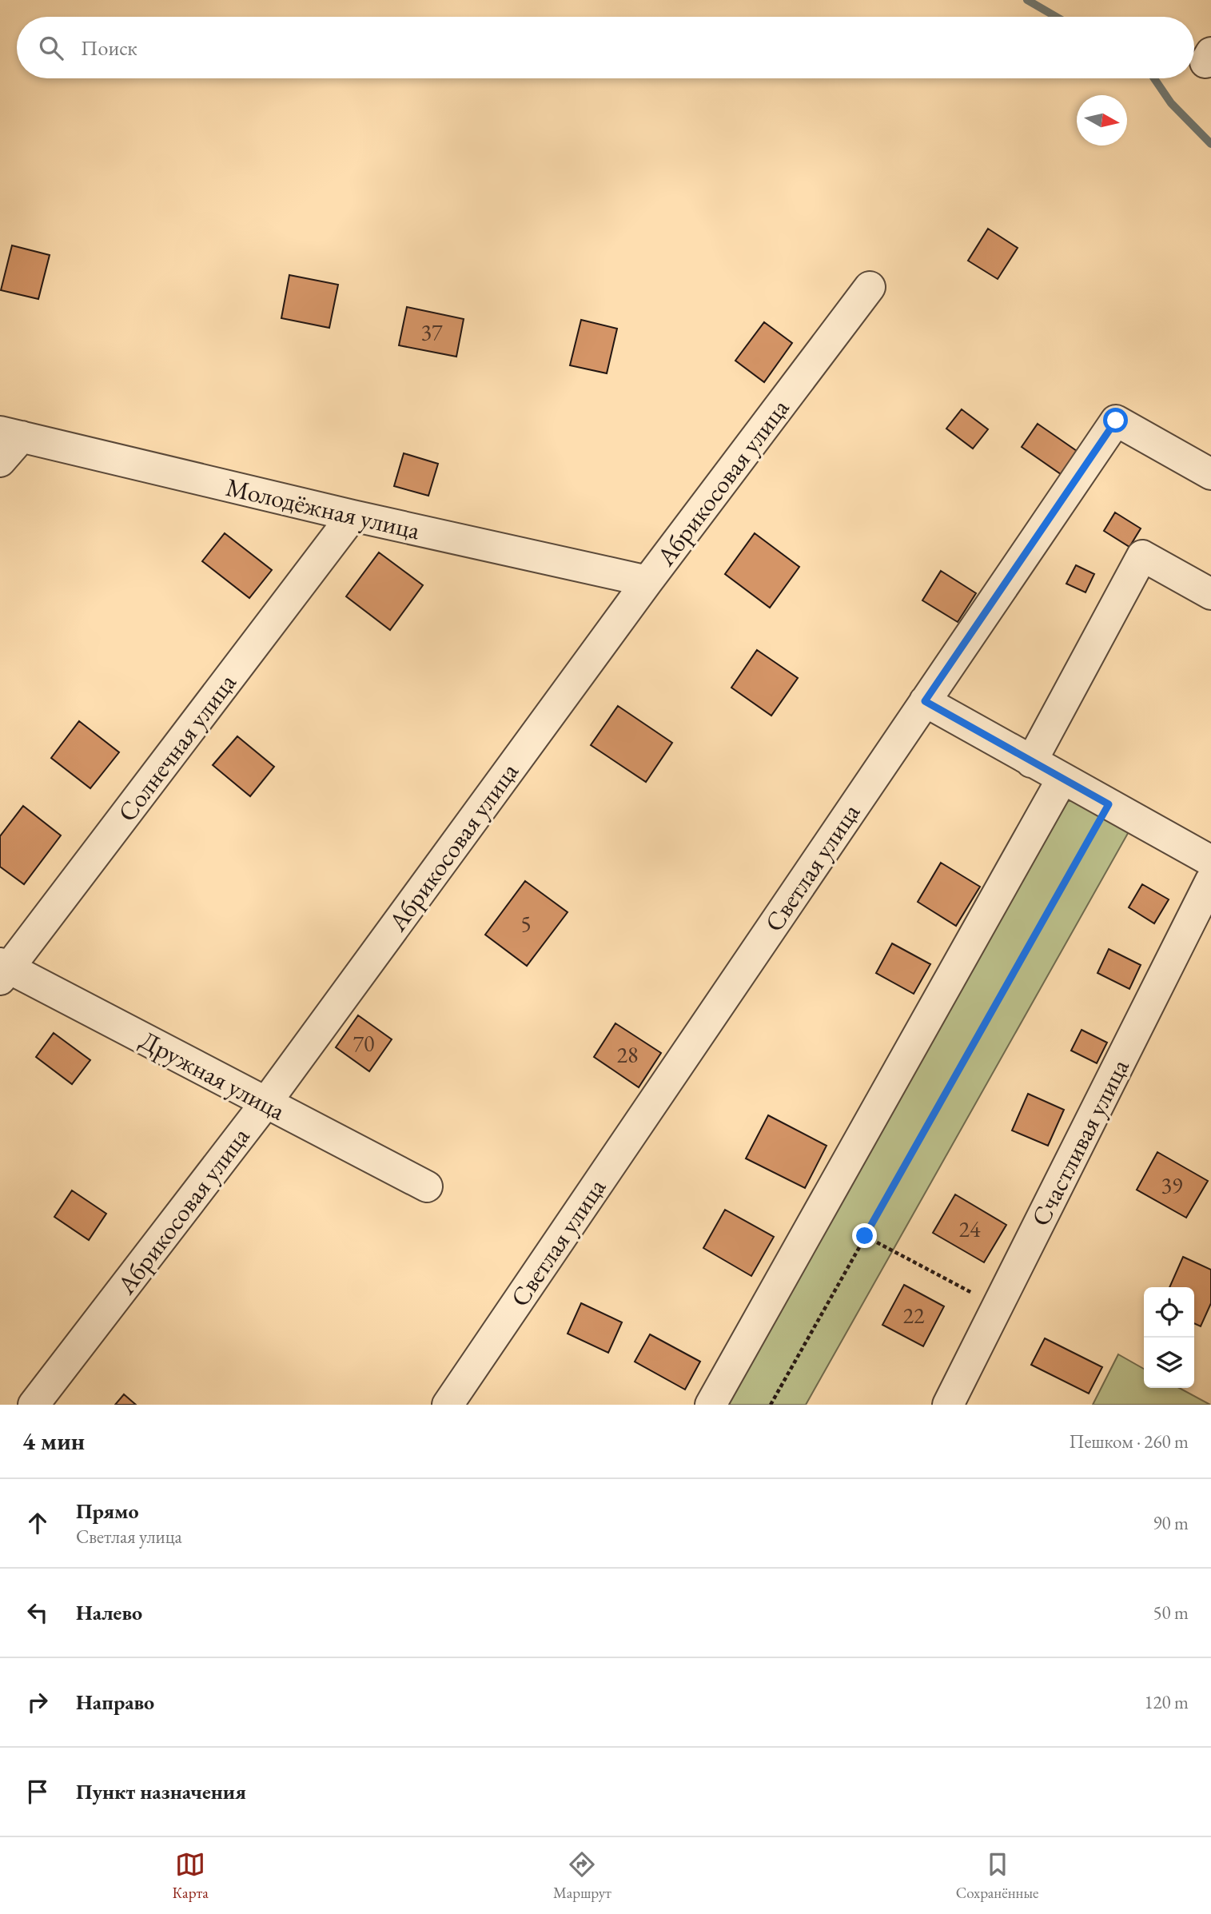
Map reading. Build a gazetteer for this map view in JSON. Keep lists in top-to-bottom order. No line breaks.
{"streets":{"street":["Абрикосовая улица","Молодёжная улица","Солнечная улица","Светлая улица","Дружная улица","Счастливая улица"]},"crossings":[["Абрикосовая улица","Молодёжная улица"],["Абрикосовая улица","Дружная улица"],["Молодёжная улица","Солнечная улица"],["Солнечная улица","Дружная улица"]],"house_numbers":["37","5","70","28","39","24","22"],"north":"right","page":{"search":"Поиск","heading":["4 мин","Пешком · 260 m"],"list":[["Прямо","Светлая улица","90 m"],["Налево","50 m"],["Направо","120 m"],"Пункт назначения"],"nav":["Карта","Маршрут","Сохранённые"]}}
